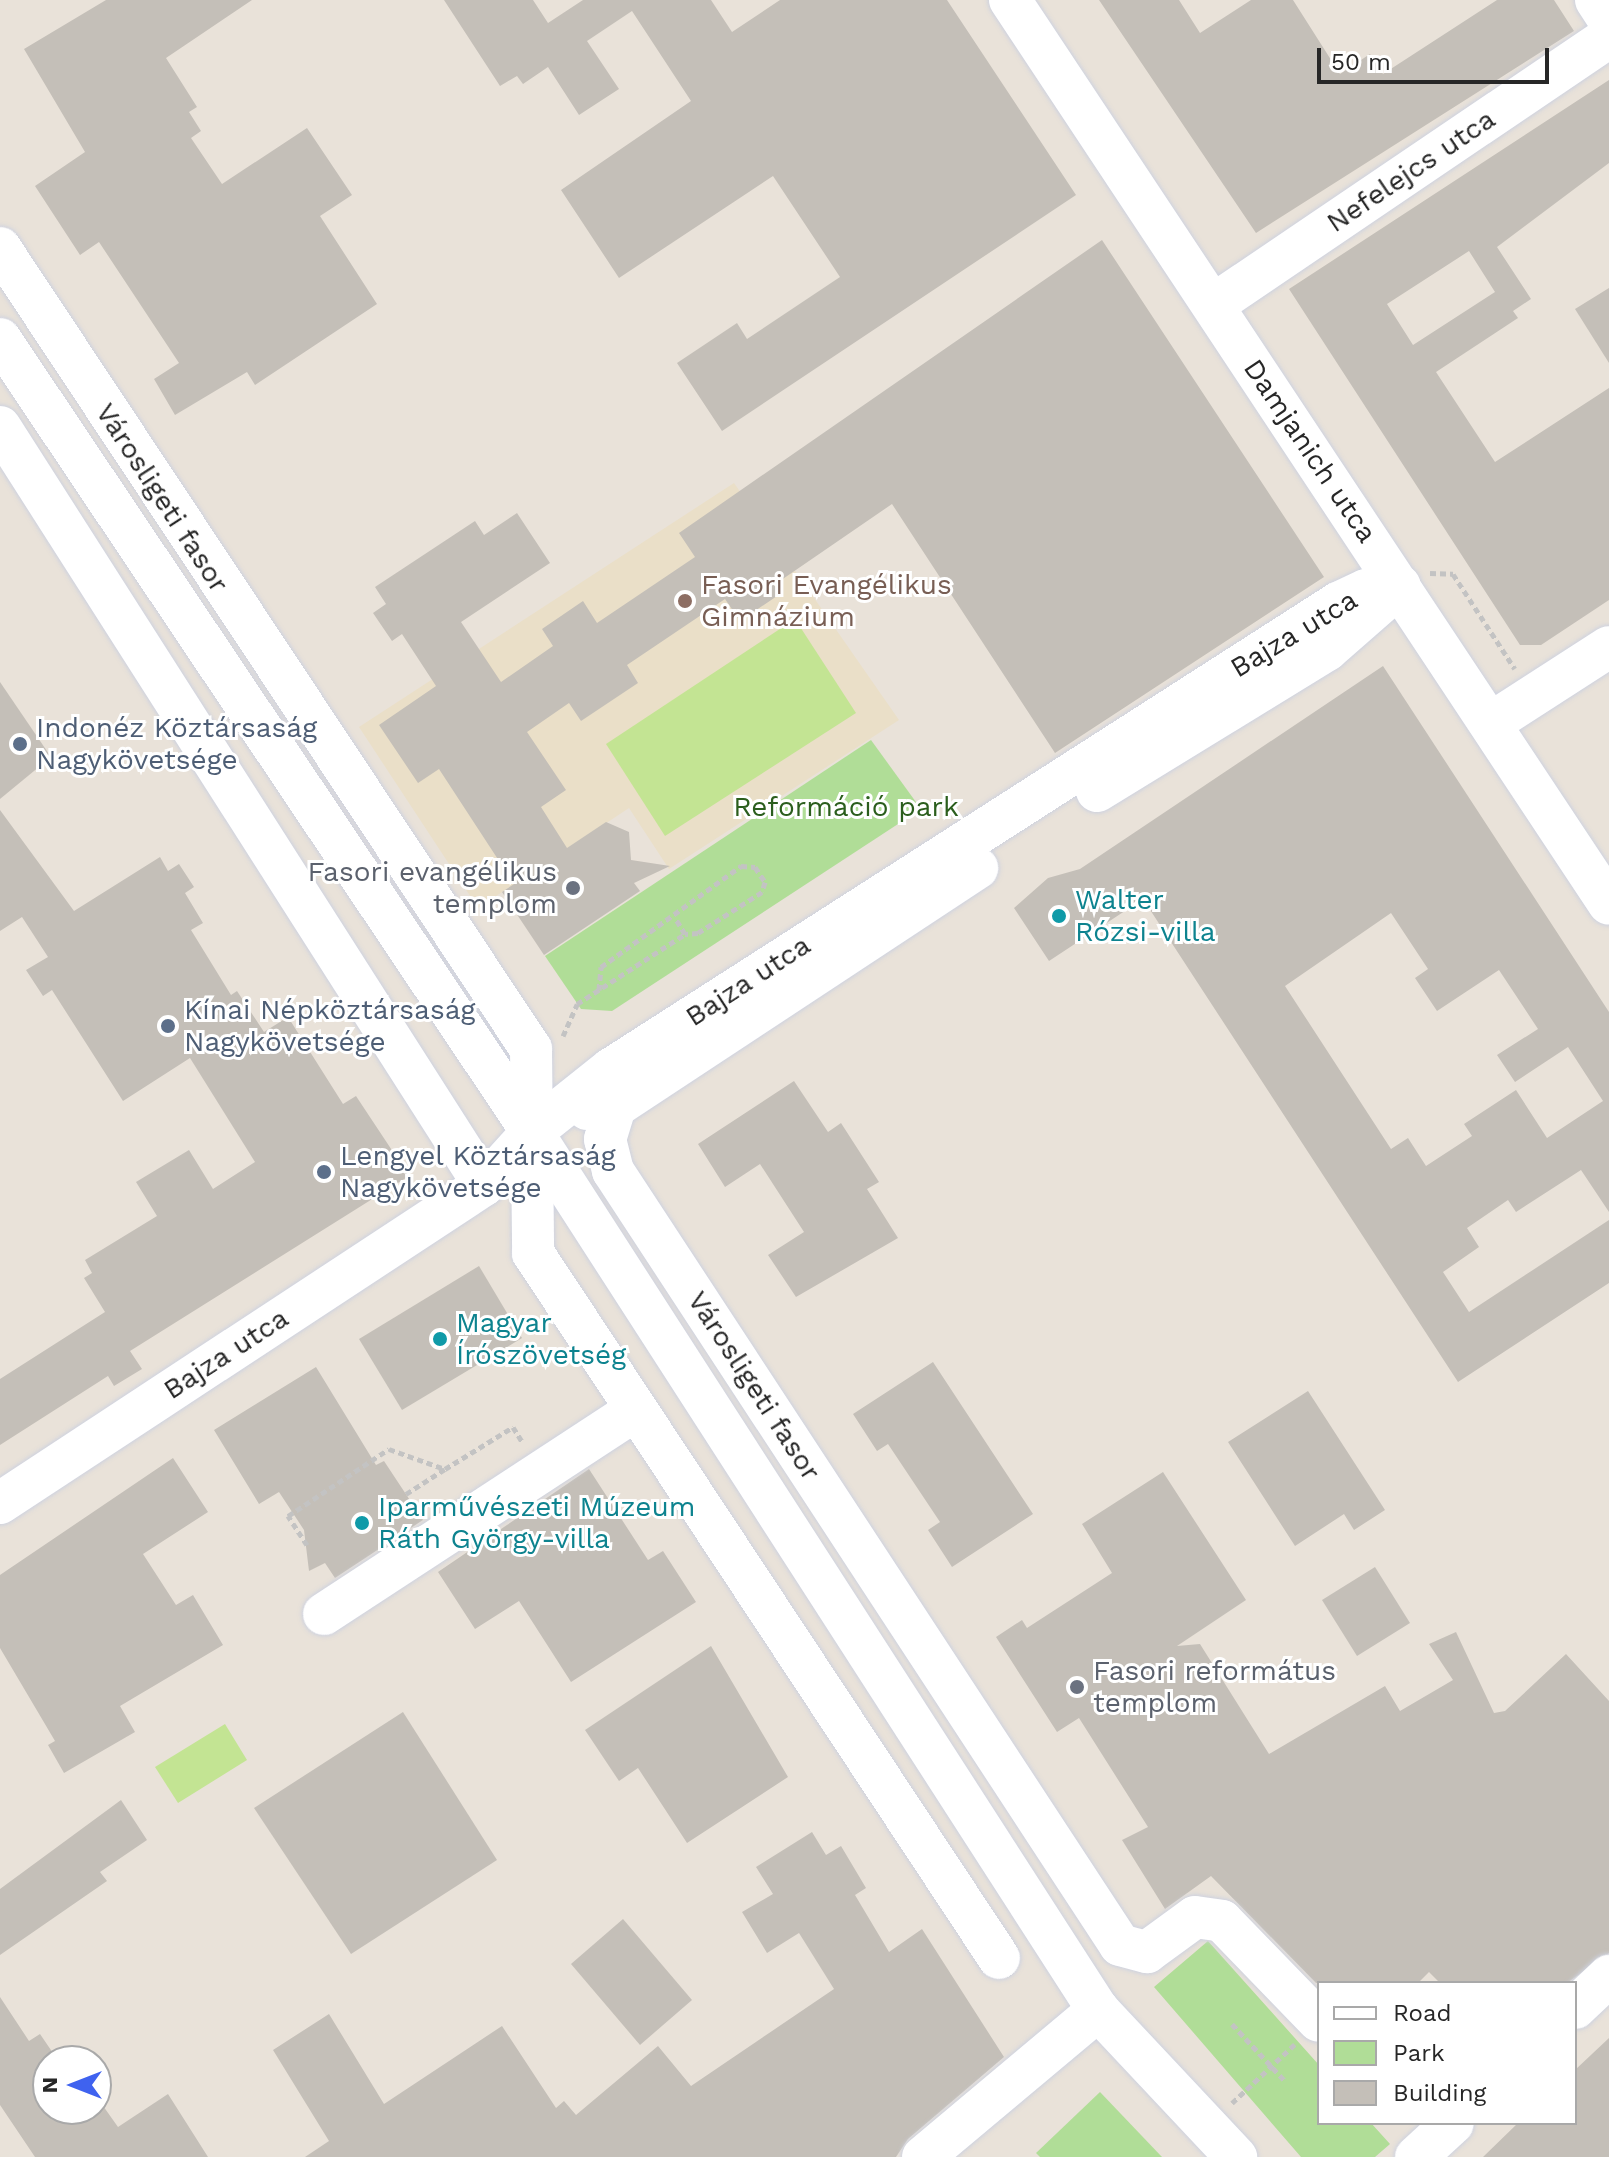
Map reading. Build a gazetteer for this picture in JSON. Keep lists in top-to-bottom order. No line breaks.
{"streets":{"street":["Nefelejcs utca","Damjanich utca","Városligeti fasor","Bajza utca"]},"crossings":[["Nefelejcs utca","Damjanich utca"],["Damjanich utca","Bajza utca"],["Városligeti fasor","Bajza utca"]],"parks":["Reformáció park"],"places":["Fasori Evangélikus Gimnázium","Indonéz Köztársaság Nagykövetsége","Fasori evangélikus templom","Walter Rózsi-villa","Kínai Népköztársaság Nagykövetsége","Lengyel Köztársaság Nagykövetsége","Magyar Írószövetség","Iparművészeti Múzeum Ráth György-villa","Fasori református templom"],"legend":["Road","Park","Building"],"scale_bar":"50 m","north":"left"}
